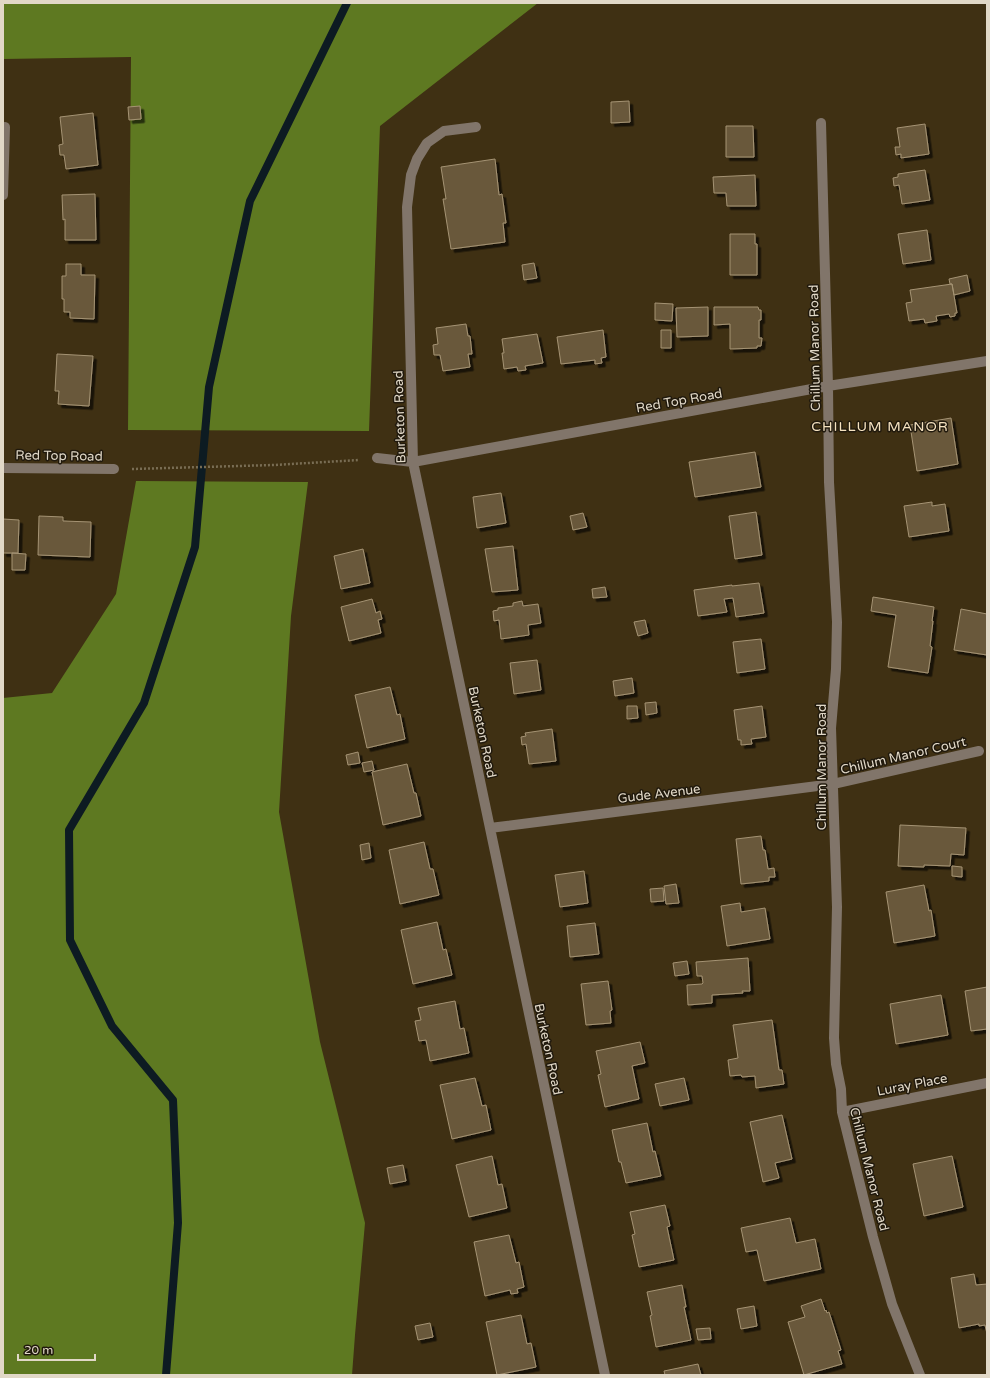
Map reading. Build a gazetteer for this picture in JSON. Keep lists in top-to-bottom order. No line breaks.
{"streets":{"street":["Chillum Manor Road","Red Top Road","Burketon Road","Chillum Manor Court","Gude Avenue","Luray Place"]},"crossings":[["Chillum Manor Road","Red Top Road"],["Chillum Manor Road","Chillum Manor Court"],["Chillum Manor Road","Gude Avenue"],["Chillum Manor Road","Luray Place"],["Red Top Road","Burketon Road"],["Burketon Road","Gude Avenue"],["Chillum Manor Court","Gude Avenue"]],"districts":["CHILLUM MANOR"],"scale_bar":"20 m"}
